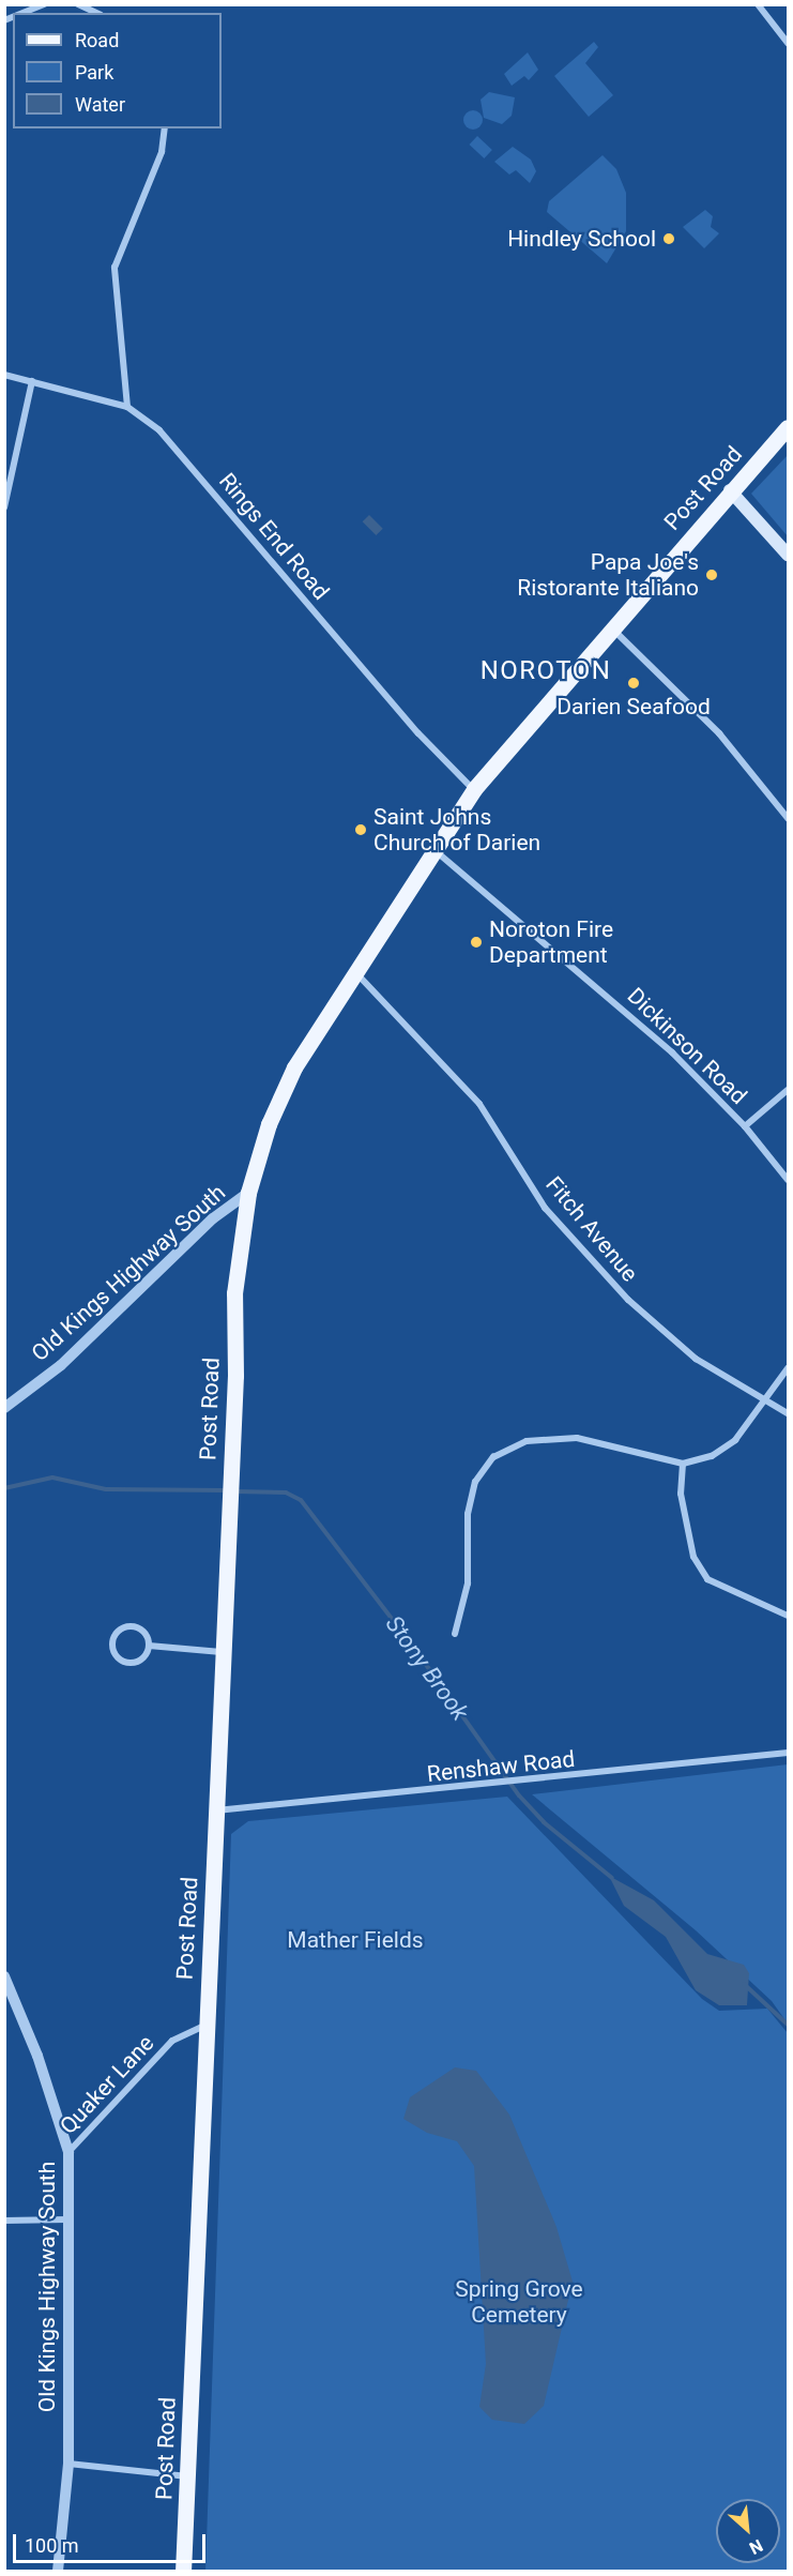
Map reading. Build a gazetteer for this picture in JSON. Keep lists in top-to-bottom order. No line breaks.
{"streets":{"main road":["Post Road"],"street":["Rings End Road","Dickinson Road","Fitch Avenue","Old Kings Highway South","Renshaw Road","Quaker Lane"]},"crossings":[["Post Road","Rings End Road"],["Post Road","Dickinson Road"],["Post Road","Fitch Avenue"],["Post Road","Old Kings Highway South"],["Post Road","Renshaw Road"],["Post Road","Quaker Lane"],["Old Kings Highway South","Quaker Lane"]],"districts":["NOROTON"],"water":["Stony Brook"],"parks":["Mather Fields","Spring Grove Cemetery"],"places":["Hindley School","Papa Joe's Ristorante Italiano","Darien Seafood","Saint Johns Church of Darien","Noroton Fire Department"],"legend":["Road","Park","Water"],"scale_bar":"100 m","north":"bottom right"}
